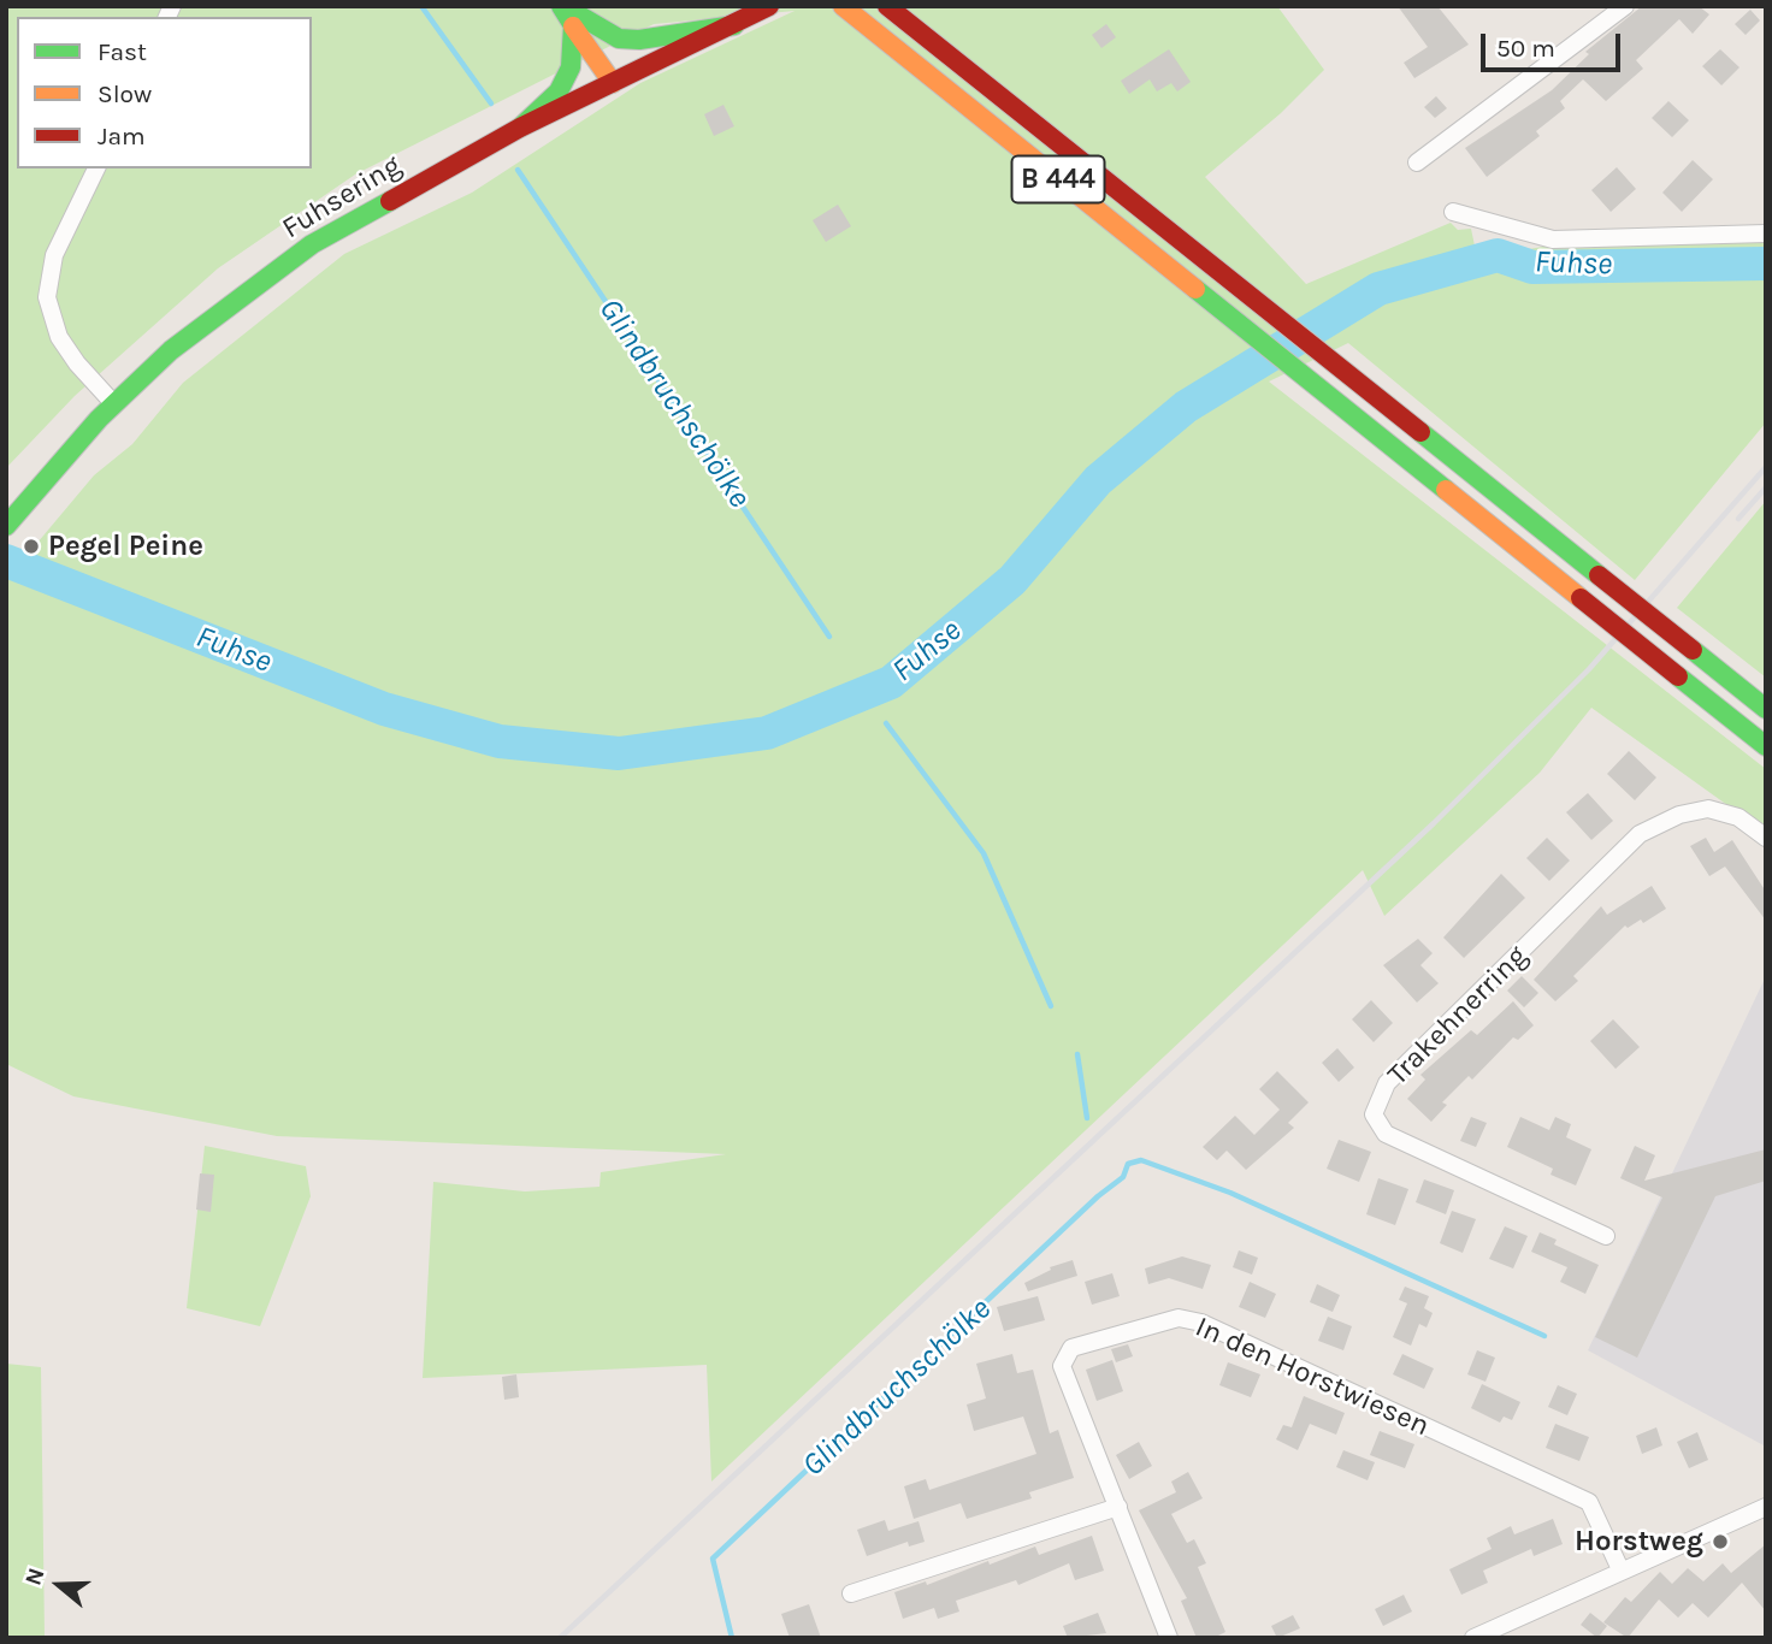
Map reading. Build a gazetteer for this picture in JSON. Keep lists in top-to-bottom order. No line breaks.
{"streets":{"main road":["B 444","Fuhsering"],"street":["Trakehnerring","In den Horstwiesen"]},"water":["Fuhse","Glindbruchschölke"],"places":["Pegel Peine","Horstweg"],"legend":["Fast","Slow","Jam"],"scale_bar":"50 m","north":"left"}
